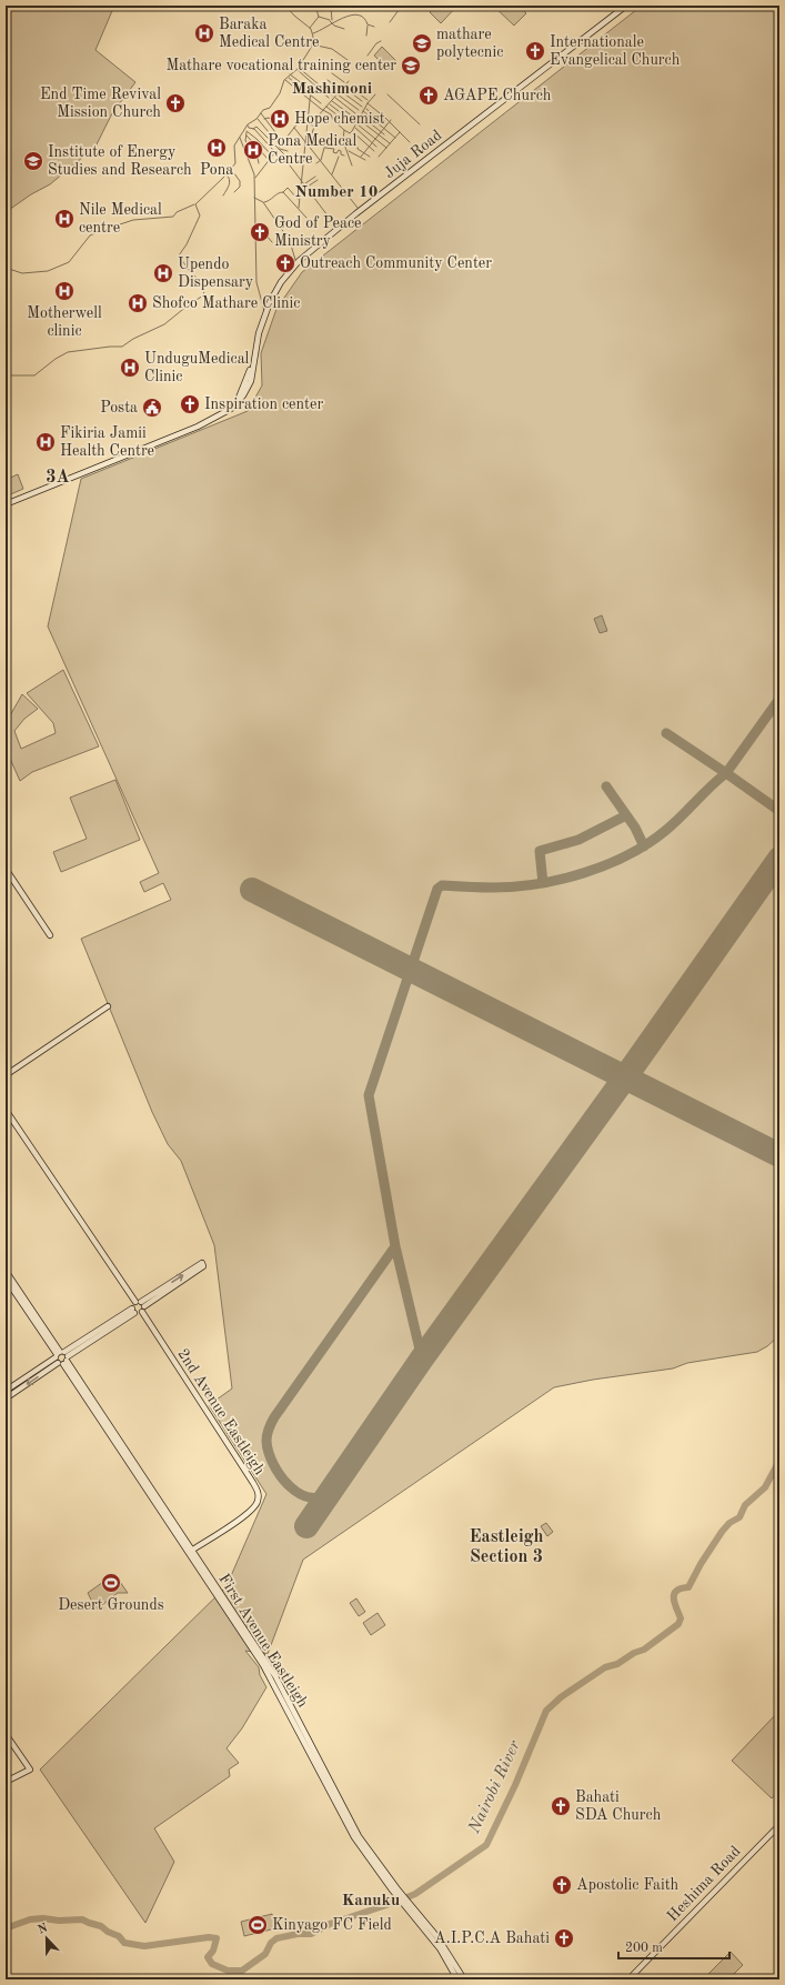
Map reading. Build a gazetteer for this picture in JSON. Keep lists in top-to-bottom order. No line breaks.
{"streets":{"main road":["Juja Road","2nd Avenue Eastleigh","First Avenue Eastleigh","Heshima Road"]},"crossings":[["2nd Avenue Eastleigh","First Avenue Eastleigh"]],"districts":["Mashimoni","Number 10","3A","Eastleigh Section 3","Kanuku"],"water":["Nairobi River"],"places":{"hospital":["Baraka Medical Centre","Hope chemist","Pona","Pona Medical Centre","Nile Medical centre","Upendo Dispensary","Motherwell clinic","Shofco Mathare Clinic","UnduguMedical Clinic","Fikiria Jamii Health Centre"],"school or university":["mathare polytecnic","Mathare vocational training center","Institute of Energy Studies and Research"],"church":["Internationale Evangelical Church","AGAPE Church","End Time Revival Mission Church","God of Peace Ministry","Outreach Community Center","Inspiration center","Bahati SDA Church","Apostolic Faith","A.I.P.C.A Bahati"],"public building":["Posta"],"sports":["Desert Grounds","Kinyago FC Field"]},"scale_bar":"200 m","north":"top"}
